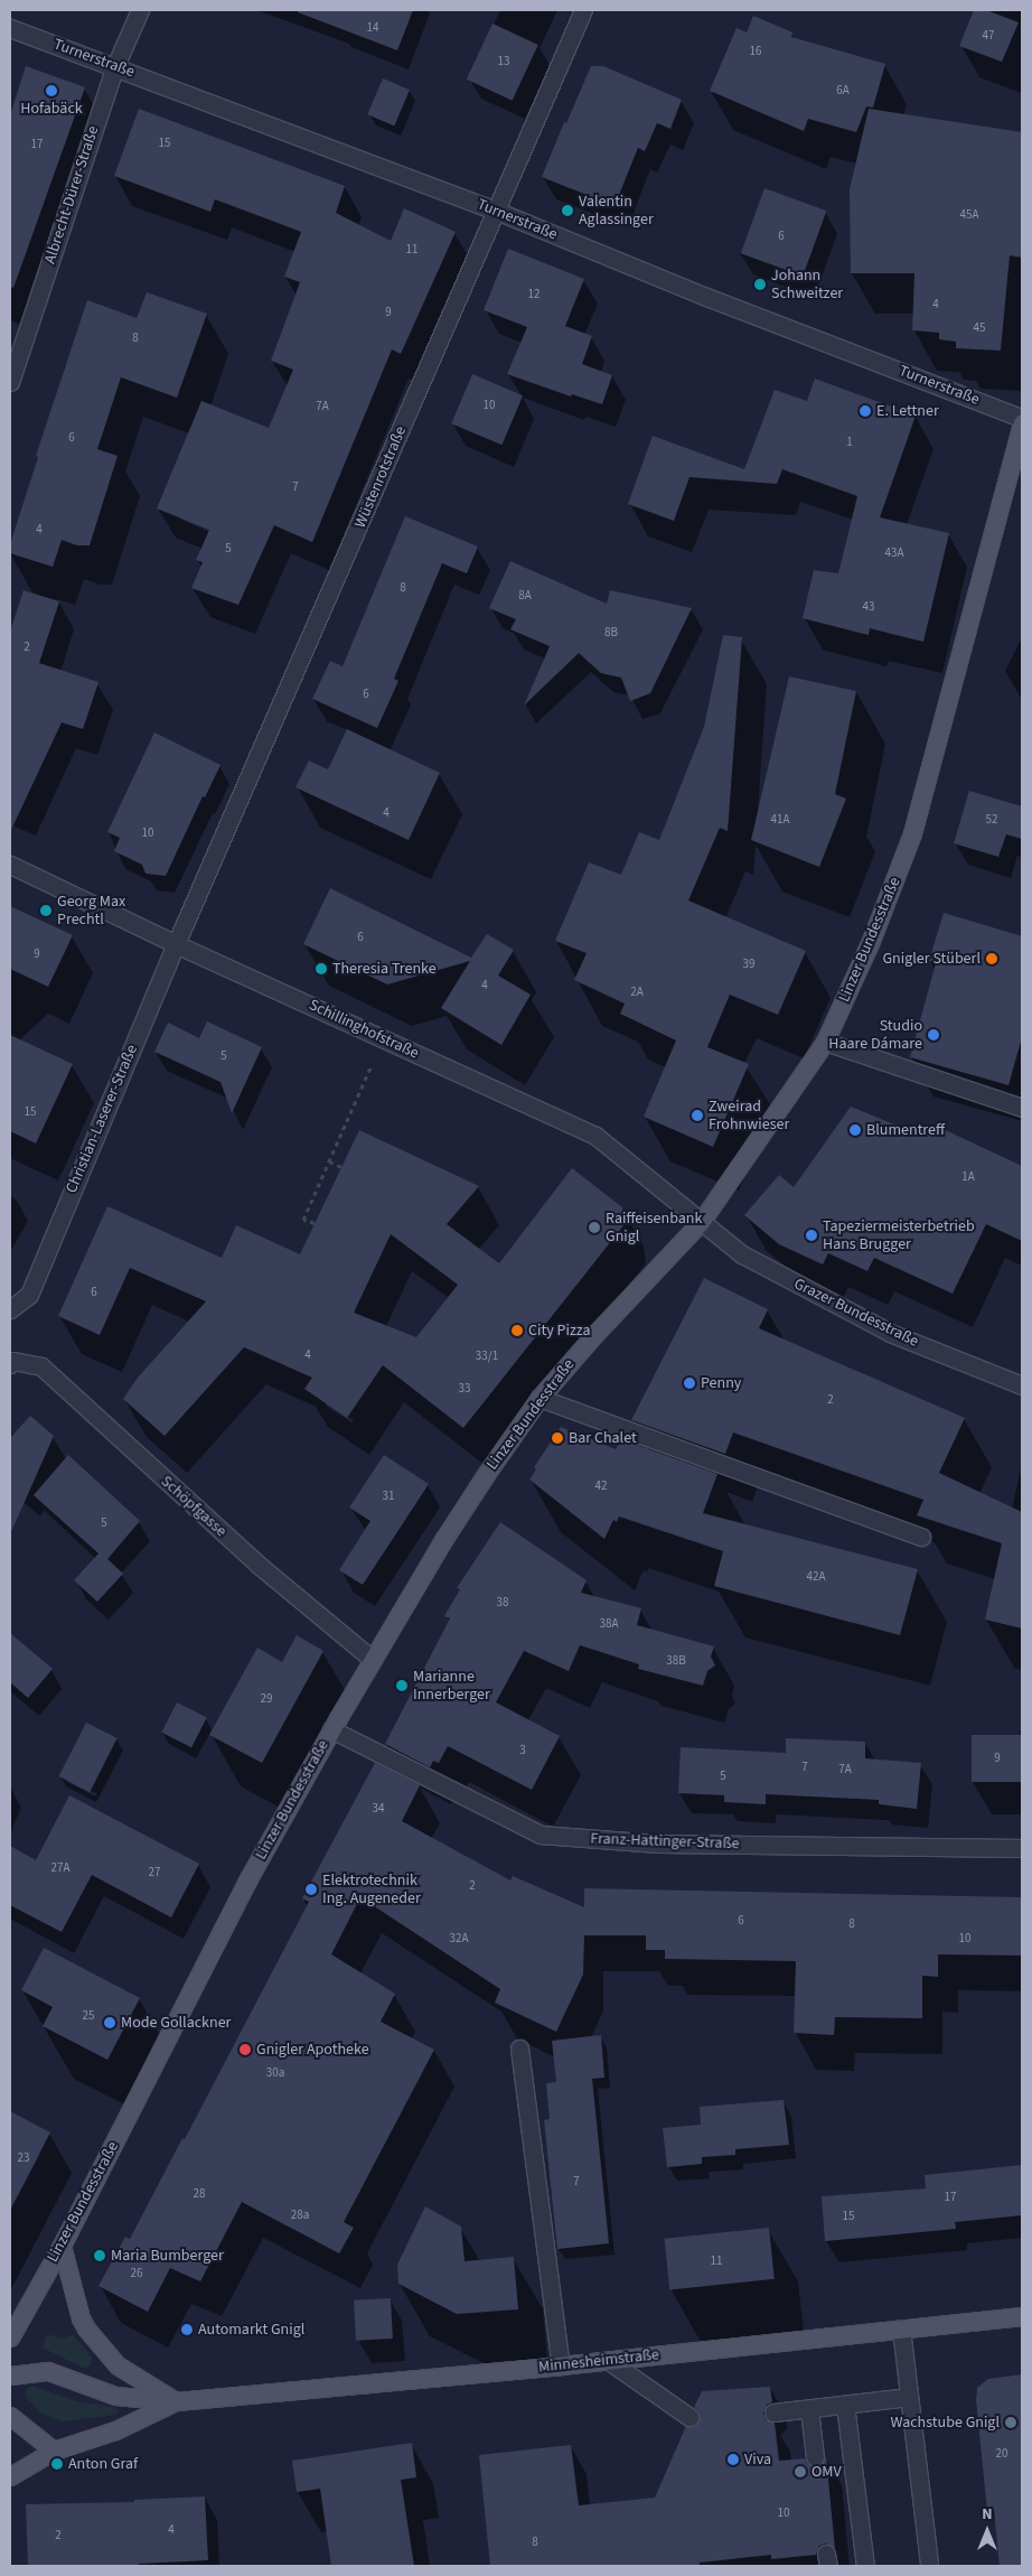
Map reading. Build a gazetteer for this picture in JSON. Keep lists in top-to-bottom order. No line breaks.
{"streets":{"main road":["Linzer Bundesstraße","Minnesheimstraße"],"street":["Turnerstraße","Albrecht-Dürer-Straße","Wüstenrotstraße","Schillinghofstraße","Christian-Laserer-Straße","Grazer Bundesstraße","Schöpfgasse","Franz-Hattinger-Straße"]},"crossings":[["Turnerstraße","Albrecht-Dürer-Straße"],["Turnerstraße","Wüstenrotstraße"],["Turnerstraße","Linzer Bundesstraße"],["Wüstenrotstraße","Schillinghofstraße"],["Wüstenrotstraße","Christian-Laserer-Straße"],["Linzer Bundesstraße","Schillinghofstraße"],["Linzer Bundesstraße","Grazer Bundesstraße"],["Linzer Bundesstraße","Schöpfgasse"],["Linzer Bundesstraße","Franz-Hattinger-Straße"],["Schillinghofstraße","Christian-Laserer-Straße"],["Schillinghofstraße","Grazer Bundesstraße"]],"places":["Hofabäck","Valentin Aglassinger","Johann Schweitzer","E. Lettner","Georg Max Prechtl","Gnigler Stüberl","Theresia Trenke","Studio Haare Dámare","Zweirad Frohnwieser","Blumentreff","Raiffeisenbank Gnigl","Tapeziermeisterbetrieb Hans Brugger","City Pizza","Penny","Bar Chalet","Marianne Innerberger","Elektrotechnik Ing. Augeneder","Mode Gollackner","Gnigler Apotheke","Maria Bumberger","Automarkt Gnigl","Wachstube Gnigl","Viva","Anton Graf","OMV"],"house_numbers":["14","47","16","13","6A","15","17","45A","6","11","12","4","9","45","8","10","7A","6","1","7","4","5","43A","8","8A","43","8B","2","6","4","41A","52","10","6","9","39","4","2A","5","15","1A","6","4","33/1","33","2","42","31","5","42A","38","38A","38B","29","3","9","7","7A","5","34","27A","27","2","6","8","32A","10","25","30a","23","7","28","17","28a","15","11","26","20","10","4","2","8"],"north":"top"}
